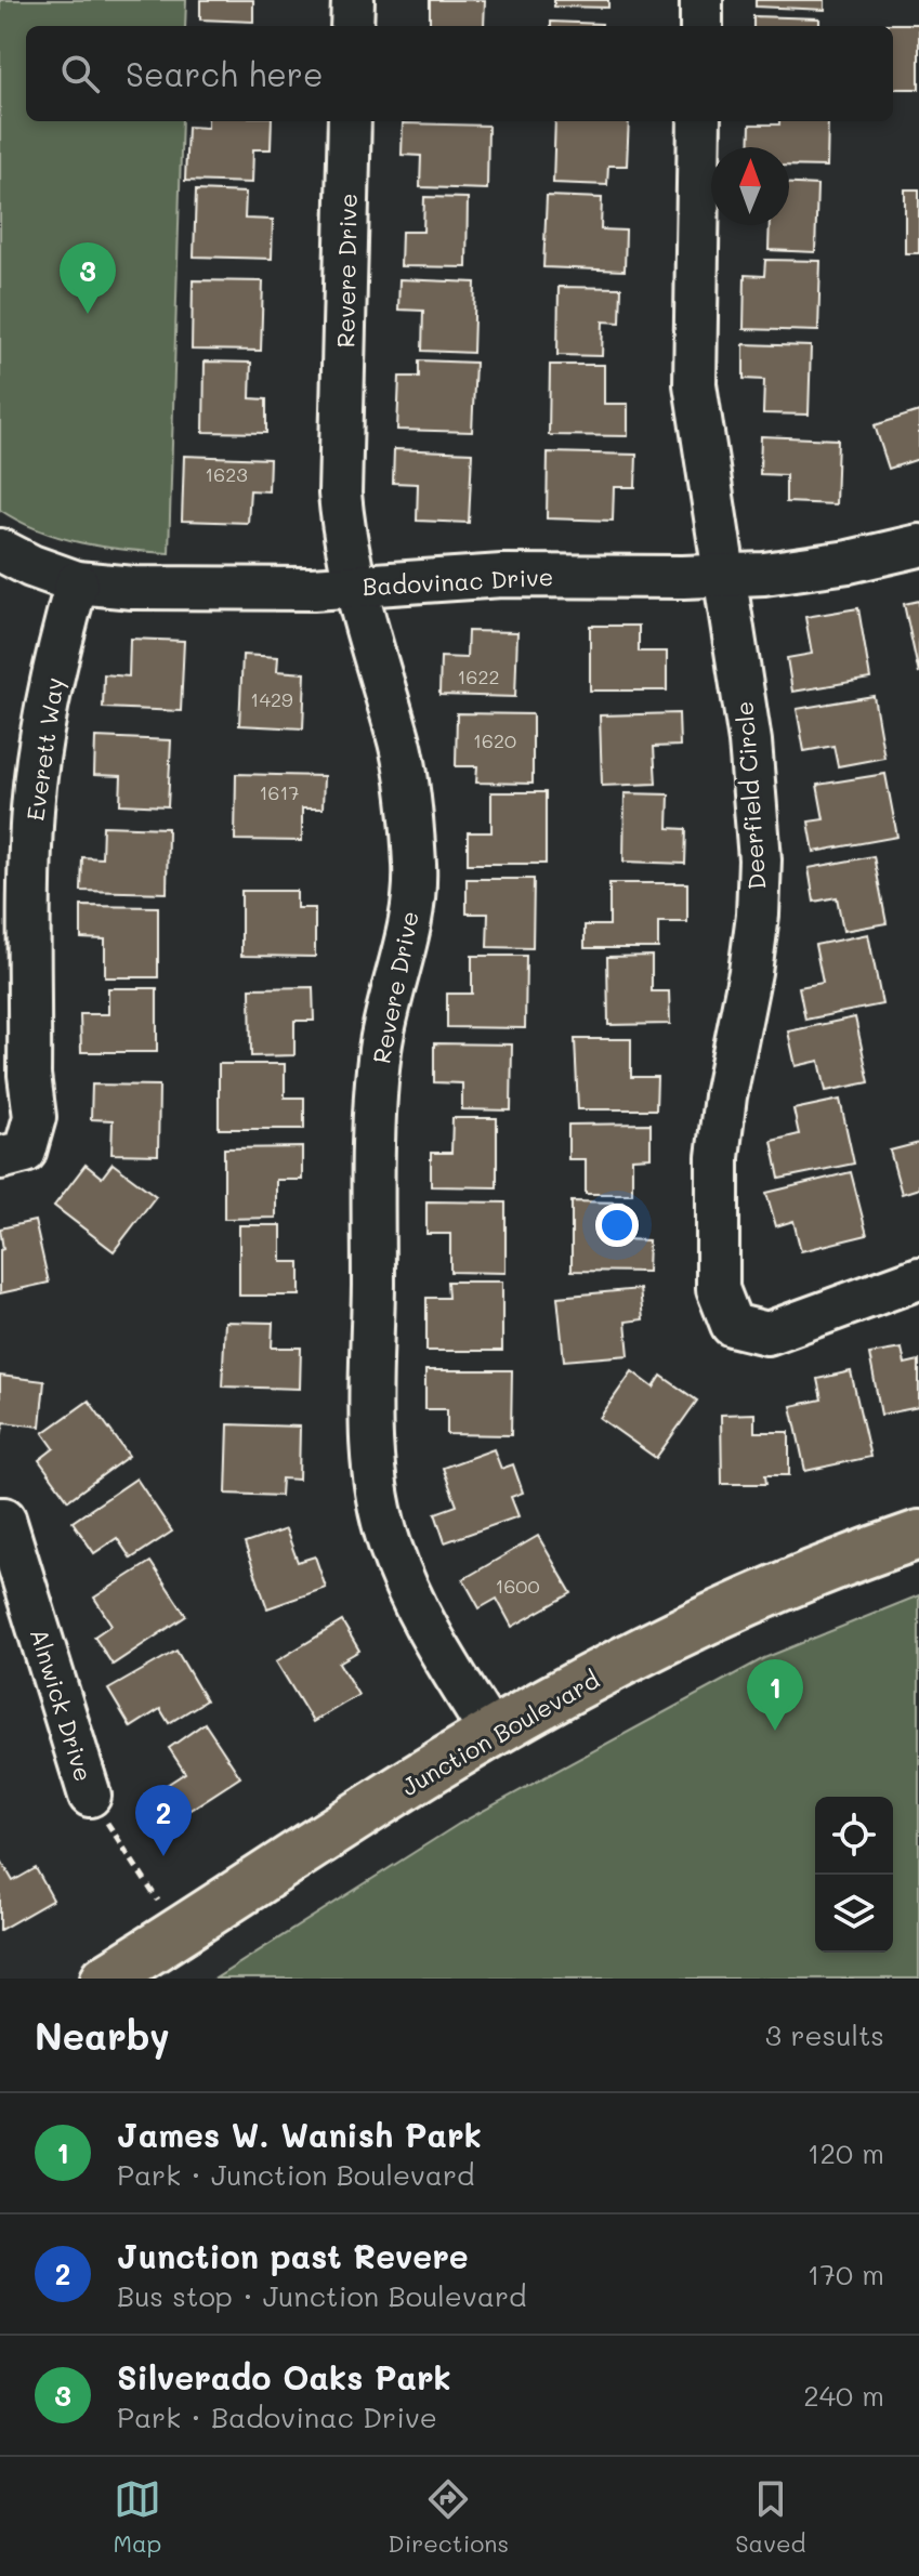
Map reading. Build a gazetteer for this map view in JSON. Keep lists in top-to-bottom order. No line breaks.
{"streets":{"main road":["Junction Boulevard"],"street":["Revere Drive","Badovinac Drive","Everett Way","Deerfield Circle","Alnwick Drive"]},"crossings":[["Revere Drive","Badovinac Drive"],["Revere Drive","Junction Boulevard"],["Badovinac Drive","Everett Way"],["Badovinac Drive","Deerfield Circle"]],"house_numbers":["1623","1622","1429","1620","1617","1600"],"north":"top","page":{"search":"Search here","pins":["3","1","2"],"heading":["Nearby","3 results"],"list":[{"mark":"1","name":"James W. Wanish Park","note":"Park · Junction Boulevard","value":"120 m"},{"mark":"2","name":"Junction past Revere","note":"Bus stop · Junction Boulevard","value":"170 m"},{"mark":"3","name":"Silverado Oaks Park","note":"Park · Badovinac Drive","value":"240 m"}],"nav":["Map","Directions","Saved"]}}
